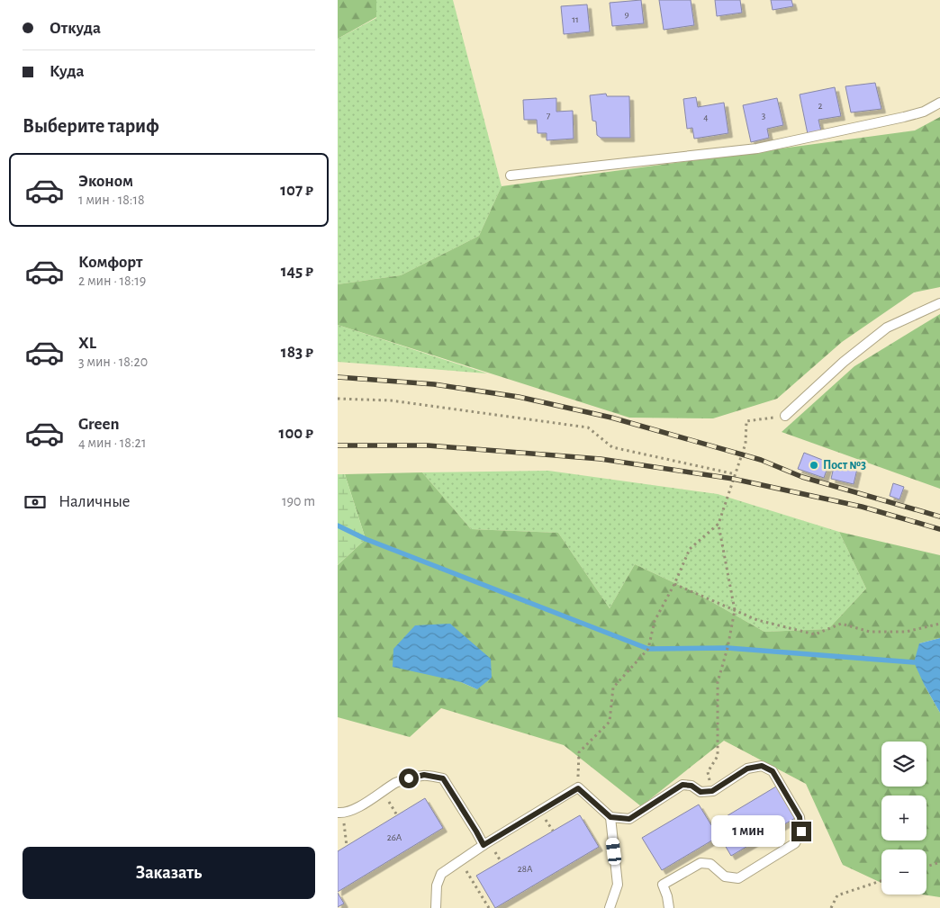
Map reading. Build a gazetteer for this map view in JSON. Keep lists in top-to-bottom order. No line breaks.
{"places":["Пост №3"],"house_numbers":["9","11","2","7","3","4","26А","28А"],"page":{"banner":["Откуда","Куда"],"heading":"Выберите тариф","list":[{"name":"Эконом","note":"1 мин · 18:18","value":"107 ₽"},{"name":"Комфорт","note":"2 мин · 18:19","value":"145 ₽"},{"name":"XL","note":"3 мин · 18:20","value":"183 ₽"},{"name":"Green","note":"4 мин · 18:21","value":"100 ₽"}],"pay":["Наличные","190 m"],"map_buttons":["+","−"],"bubble":"1 мин","buttons":"Заказать"}}
